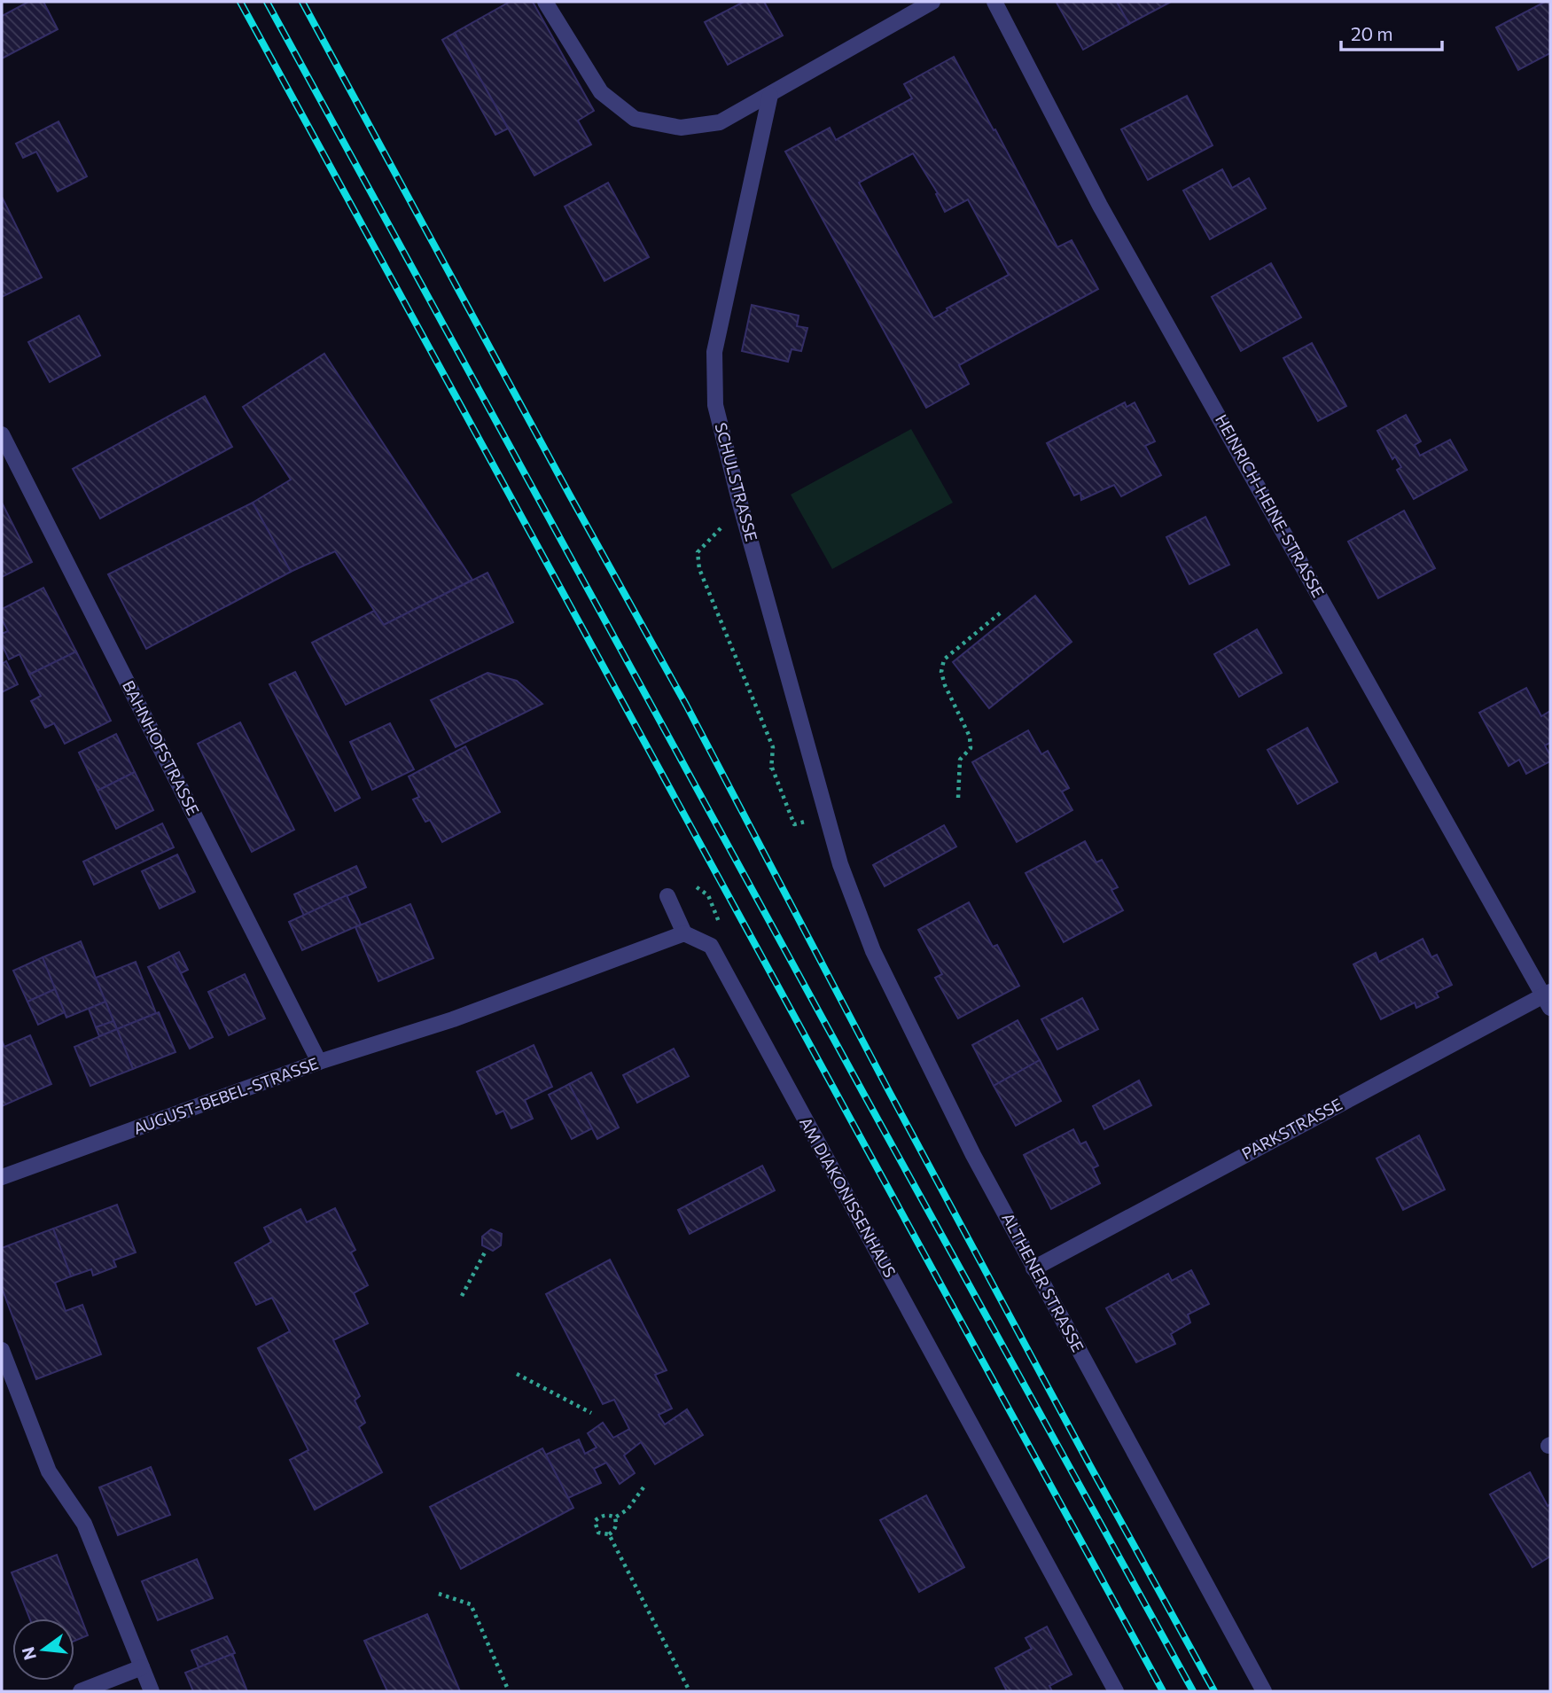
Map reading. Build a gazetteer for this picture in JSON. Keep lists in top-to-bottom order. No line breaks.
{"streets":{"street":["SCHULSTRASSE","HEINRICH-HEINE-STRASSE","BAHNHOFSTRASSE","AUGUST-BEBEL-STRASSE","PARKSTRASSE","AM DIAKONISSENHAUS","ALTHENER STRASSE"]},"crossings":[["SCHULSTRASSE","ALTHENER STRASSE"],["HEINRICH-HEINE-STRASSE","PARKSTRASSE"],["BAHNHOFSTRASSE","AUGUST-BEBEL-STRASSE"],["PARKSTRASSE","ALTHENER STRASSE"]],"scale_bar":"20 m","north":"left"}
